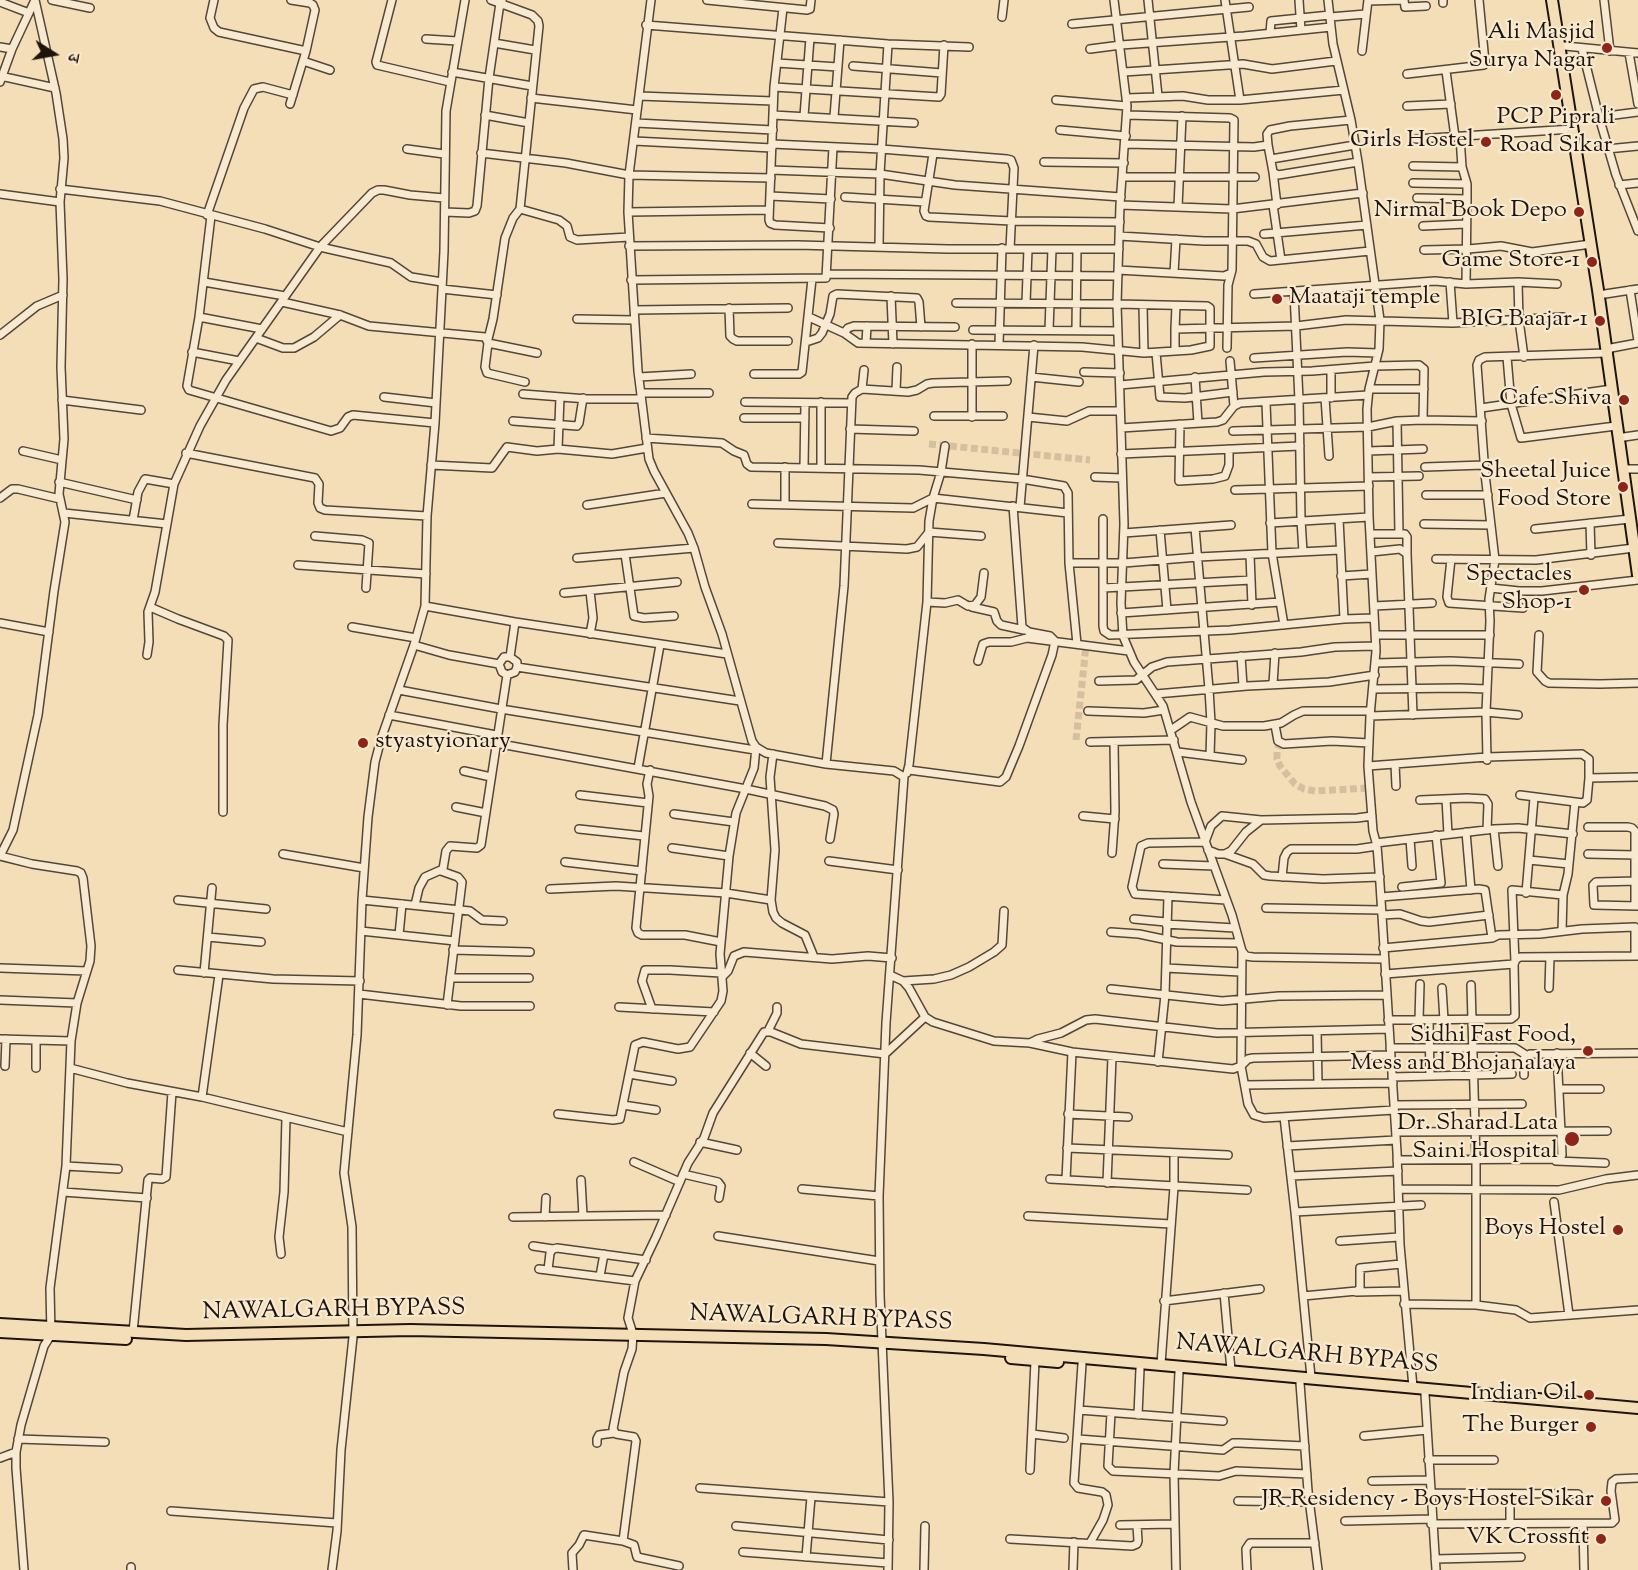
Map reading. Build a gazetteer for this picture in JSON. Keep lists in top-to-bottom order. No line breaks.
{"streets":{"main road":["NAWALGARH BYPASS"]},"places":["Ali Masjid Surya Nagar","PCP Piprali Road Sikar","Girls Hostel","Nirmal Book Depo","Game Store-1","Maataji temple","BIG Baajar-1","Cafe Shiva","Sheetal Juice Food Store","Spectacles Shop-1","styastyionary","Sidhi Fast Food, Mess and Bhojanalaya","Dr. Sharad Lata Saini Hospital","Boys Hostel","Indian Oil","The Burger","JR Residency - Boys Hostel Sikar","VK Crossfit"],"north":"right"}
